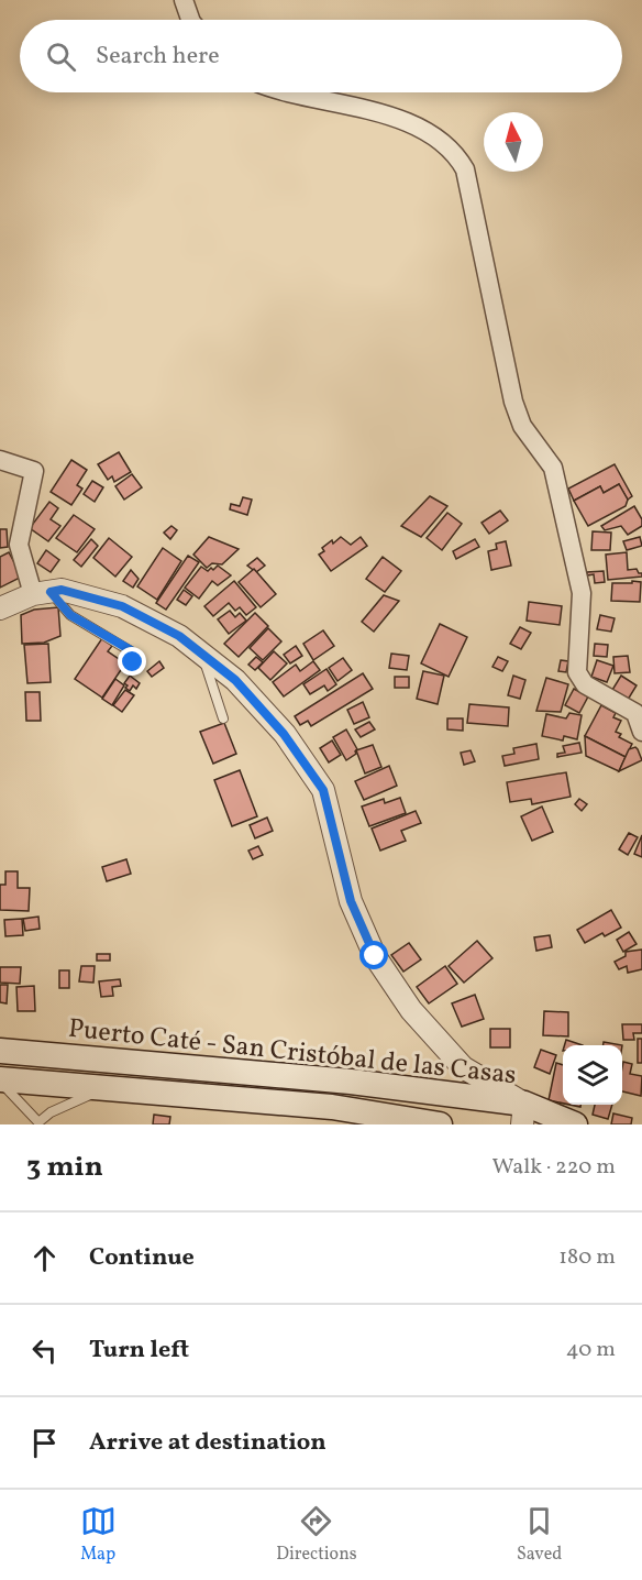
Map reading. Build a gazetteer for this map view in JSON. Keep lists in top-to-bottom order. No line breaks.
{"streets":{"main road":["Puerto Caté - San Cristóbal de las Casas"]},"north":"top","page":{"search":"Search here","heading":["3 min","Walk · 220 m"],"list":[["Continue","180 m"],["Turn left","40 m"],"Arrive at destination"],"nav":["Map","Directions","Saved"]}}
